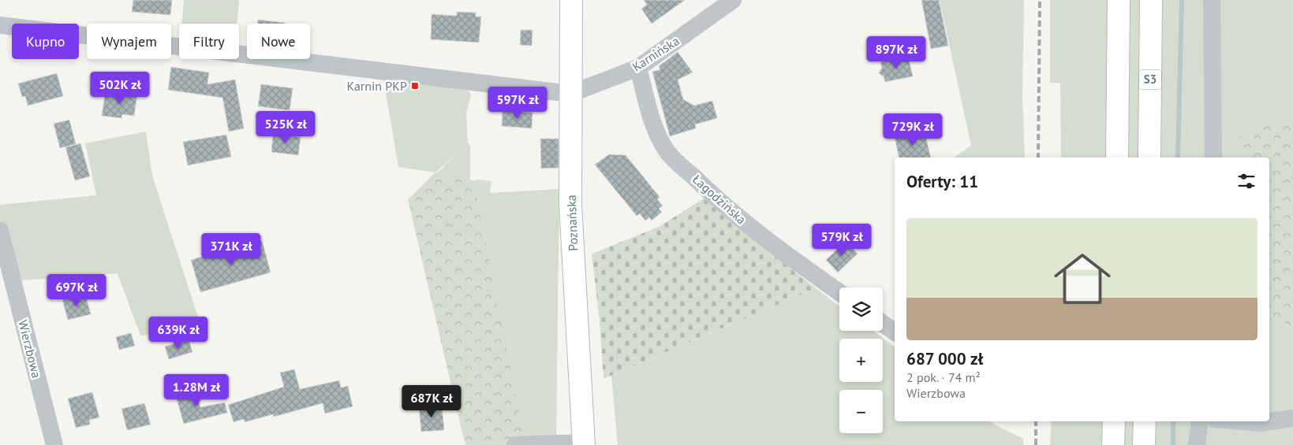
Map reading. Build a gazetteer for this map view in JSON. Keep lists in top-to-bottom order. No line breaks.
{"streets":{"main road":["S3","Poznańska"],"street":["Karnińska","Łagodzińska","Wierzbowa"]},"crossings":[["Karnińska","Łagodzińska"],["Karnińska","Poznańska"]],"places":{"transit":["Karnin PKP"]},"page":{"chip":["Kupno","Wynajem","Filtry","Nowe"],"price":["897K zł","502K zł","597K zł","525K zł","729K zł","579K zł","371K zł","697K zł","639K zł","1.28M zł","687K zł"],"heading":"Oferty: 11","list":[{"name":"687 000 zł","note":"2 pok. · 74 m² · Wierzbowa"}],"map_buttons":["+","−"]}}
